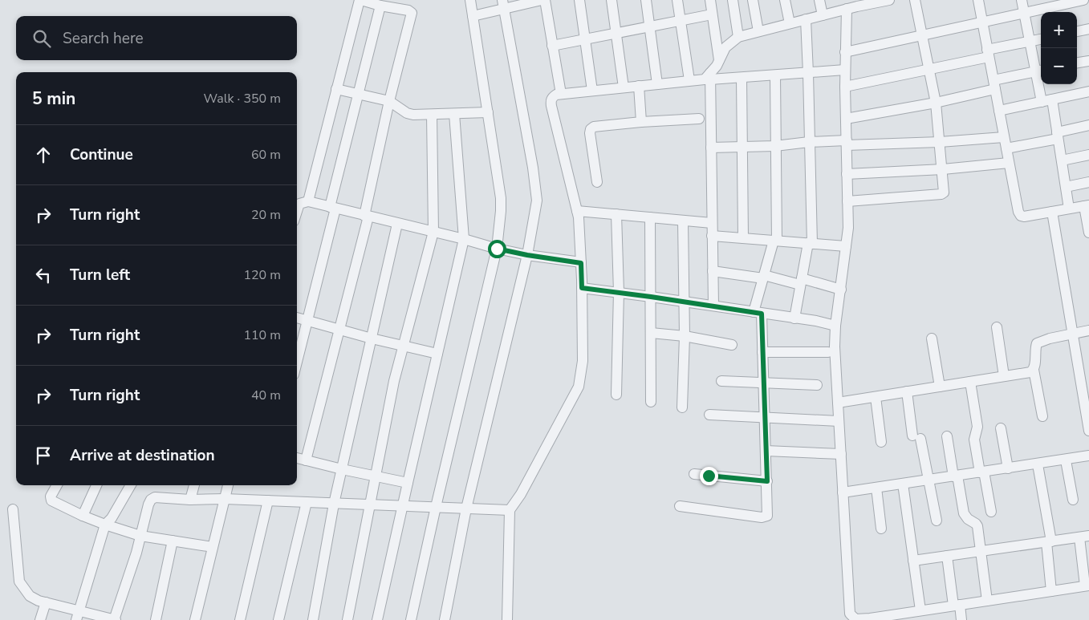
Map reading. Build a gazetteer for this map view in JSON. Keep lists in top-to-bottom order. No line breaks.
{"page":{"map_buttons":["+","−"],"search":"Search here","heading":["5 min","Walk · 350 m"],"list":[["Continue","60 m"],["Turn right","20 m"],["Turn left","120 m"],["Turn right","110 m"],["Turn right","40 m"],"Arrive at destination"]}}
